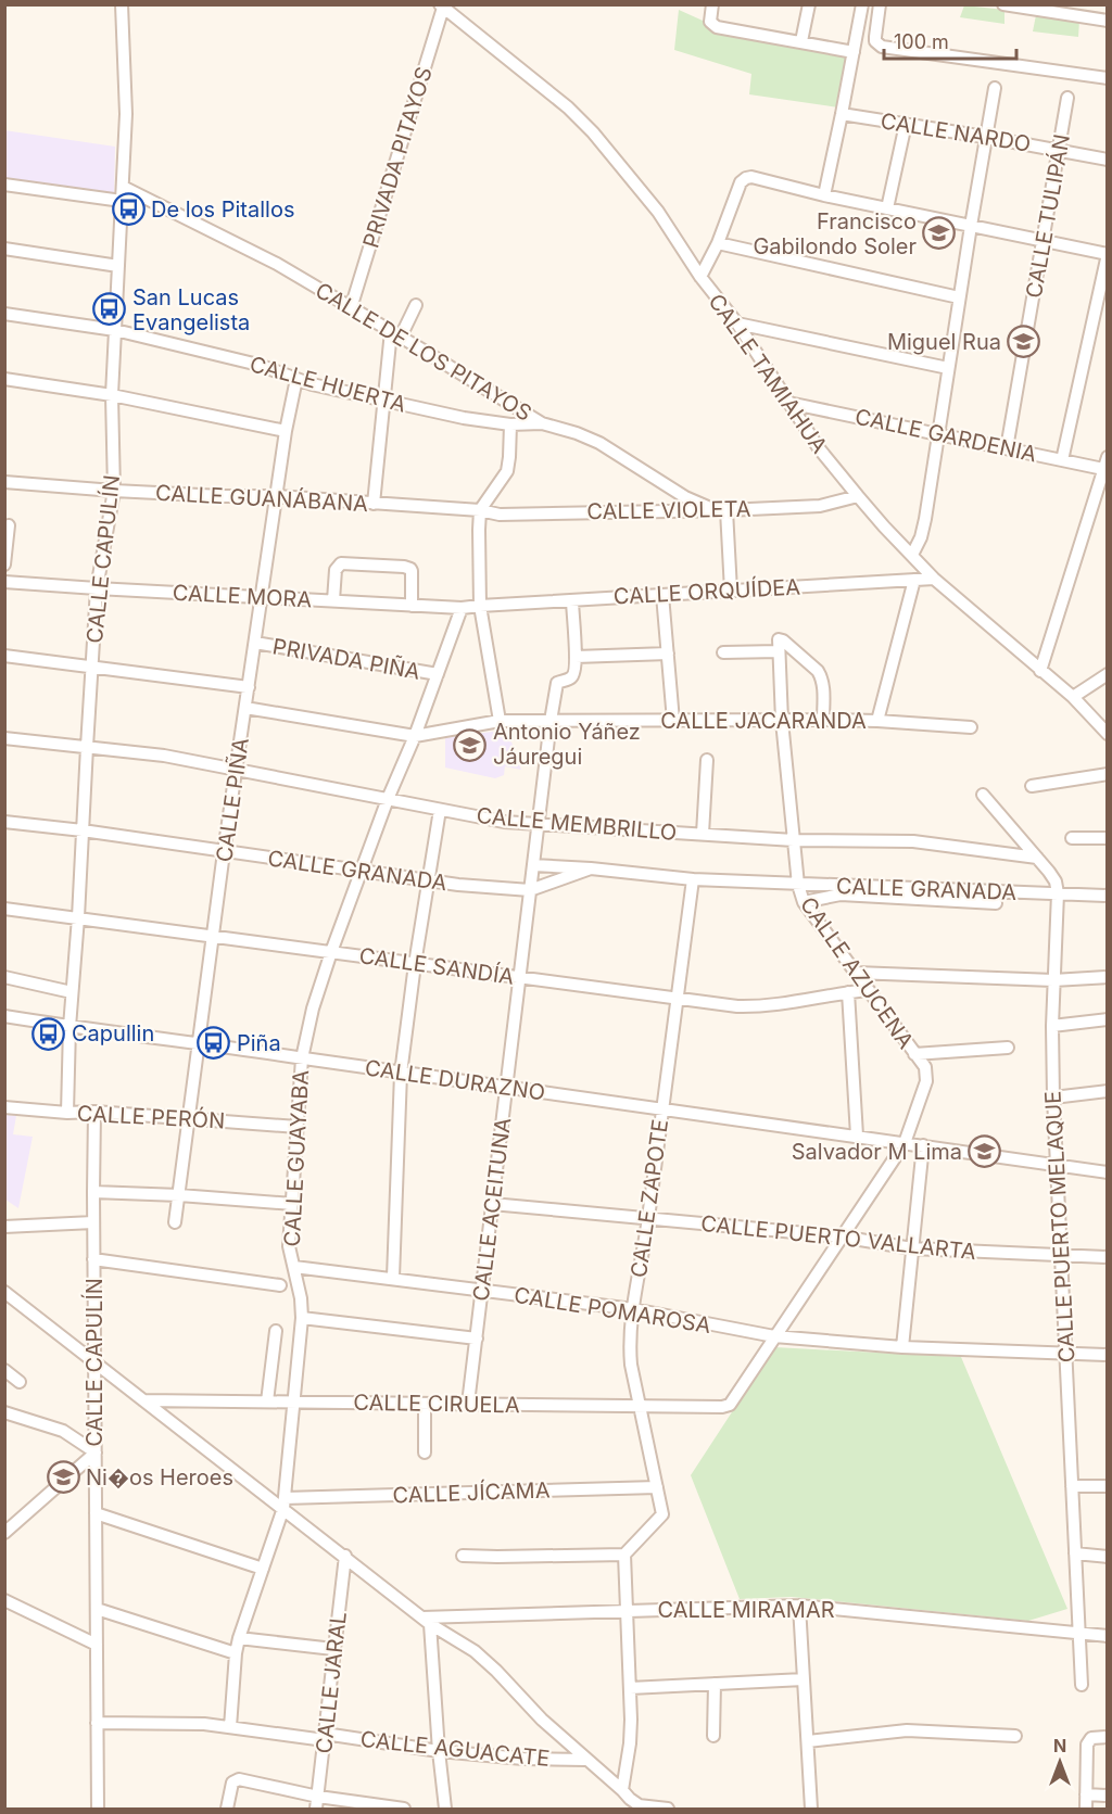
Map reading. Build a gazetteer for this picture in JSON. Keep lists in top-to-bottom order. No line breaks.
{"streets":{"street":["CALLE NARDO","PRIVADA PITAYOS","CALLE TULIPÁN","CALLE DE LOS PITAYOS","CALLE TAMIAHUA","CALLE HUERTA","CALLE GARDENIA","CALLE GUANÁBANA","CALLE VIOLETA","CALLE CAPULÍN","CALLE ORQUÍDEA","CALLE MORA","PRIVADA PIÑA","CALLE JACARANDA","CALLE PIÑA","CALLE MEMBRILLO","CALLE GRANADA","CALLE SANDÍA","CALLE AZUCENA","CALLE DURAZNO","CALLE PERÓN","CALLE GUAYABA","CALLE ZAPOTE","CALLE ACEITUNA","CALLE PUERTO MELAQUE","CALLE PUERTO VALLARTA","CALLE POMAROSA","CALLE CIRUELA","CALLE JÍCAMA","CALLE MIRAMAR","CALLE JARAL","CALLE AGUACATE"]},"crossings":[["CALLE NARDO","CALLE TULIPÁN"],["PRIVADA PITAYOS","CALLE DE LOS PITAYOS"],["PRIVADA PITAYOS","CALLE TAMIAHUA"],["CALLE TULIPÁN","CALLE GARDENIA"],["CALLE DE LOS PITAYOS","CALLE HUERTA"],["CALLE DE LOS PITAYOS","CALLE VIOLETA"],["CALLE DE LOS PITAYOS","CALLE CAPULÍN"],["CALLE TAMIAHUA","CALLE GARDENIA"],["CALLE TAMIAHUA","CALLE VIOLETA"],["CALLE TAMIAHUA","CALLE ORQUÍDEA"],["CALLE HUERTA","CALLE CAPULÍN"],["CALLE HUERTA","CALLE PIÑA"],["CALLE GUANÁBANA","CALLE VIOLETA"],["CALLE GUANÁBANA","CALLE CAPULÍN"],["CALLE GUANÁBANA","CALLE PIÑA"],["CALLE CAPULÍN","CALLE MORA"],["CALLE CAPULÍN","CALLE MEMBRILLO"],["CALLE CAPULÍN","CALLE GRANADA"],["CALLE CAPULÍN","CALLE SANDÍA"],["CALLE CAPULÍN","CALLE DURAZNO"],["CALLE CAPULÍN","CALLE PERÓN"],["CALLE CAPULÍN","CALLE AGUACATE"],["CALLE ORQUÍDEA","CALLE MORA"],["CALLE MORA","CALLE PIÑA"],["CALLE MORA","CALLE GUAYABA"],["PRIVADA PIÑA","CALLE PIÑA"],["PRIVADA PIÑA","CALLE GUAYABA"],["CALLE JACARANDA","CALLE PIÑA"],["CALLE JACARANDA","CALLE AZUCENA"],["CALLE JACARANDA","CALLE GUAYABA"],["CALLE JACARANDA","CALLE ACEITUNA"],["CALLE PIÑA","CALLE MEMBRILLO"],["CALLE PIÑA","CALLE GRANADA"],["CALLE PIÑA","CALLE SANDÍA"],["CALLE PIÑA","CALLE DURAZNO"],["CALLE PIÑA","CALLE PERÓN"],["CALLE MEMBRILLO","CALLE AZUCENA"],["CALLE MEMBRILLO","CALLE GUAYABA"],["CALLE MEMBRILLO","CALLE ACEITUNA"],["CALLE MEMBRILLO","CALLE PUERTO MELAQUE"],["CALLE GRANADA","CALLE AZUCENA"],["CALLE GRANADA","CALLE GUAYABA"],["CALLE GRANADA","CALLE ZAPOTE"],["CALLE GRANADA","CALLE ACEITUNA"],["CALLE GRANADA","CALLE PUERTO MELAQUE"],["CALLE SANDÍA","CALLE AZUCENA"],["CALLE SANDÍA","CALLE GUAYABA"],["CALLE SANDÍA","CALLE ZAPOTE"],["CALLE SANDÍA","CALLE ACEITUNA"],["CALLE AZUCENA","CALLE DURAZNO"],["CALLE AZUCENA","CALLE PUERTO VALLARTA"],["CALLE AZUCENA","CALLE POMAROSA"],["CALLE AZUCENA","CALLE CIRUELA"],["CALLE DURAZNO","CALLE GUAYABA"],["CALLE DURAZNO","CALLE ZAPOTE"],["CALLE DURAZNO","CALLE ACEITUNA"],["CALLE DURAZNO","CALLE PUERTO MELAQUE"],["CALLE PERÓN","CALLE GUAYABA"],["CALLE GUAYABA","CALLE POMAROSA"],["CALLE GUAYABA","CALLE CIRUELA"],["CALLE GUAYABA","CALLE JÍCAMA"],["CALLE GUAYABA","CALLE AGUACATE"],["CALLE ZAPOTE","CALLE PUERTO VALLARTA"],["CALLE ZAPOTE","CALLE POMAROSA"],["CALLE ZAPOTE","CALLE CIRUELA"],["CALLE ZAPOTE","CALLE JÍCAMA"],["CALLE ACEITUNA","CALLE POMAROSA"],["CALLE ACEITUNA","CALLE CIRUELA"],["CALLE PUERTO MELAQUE","CALLE PUERTO VALLARTA"],["CALLE PUERTO MELAQUE","CALLE POMAROSA"],["CALLE PUERTO MELAQUE","CALLE MIRAMAR"],["CALLE JARAL","CALLE AGUACATE"]],"places":{"bus stop":["De los Pitallos","San Lucas Evangelista","Capullin","Piña"],"school or university":["Francisco Gabilondo Soler","Miguel Rua","Antonio Yáñez Jáuregui","Salvador M Lima","Ni�os Heroes"]},"scale_bar":"100 m","north":"top"}
